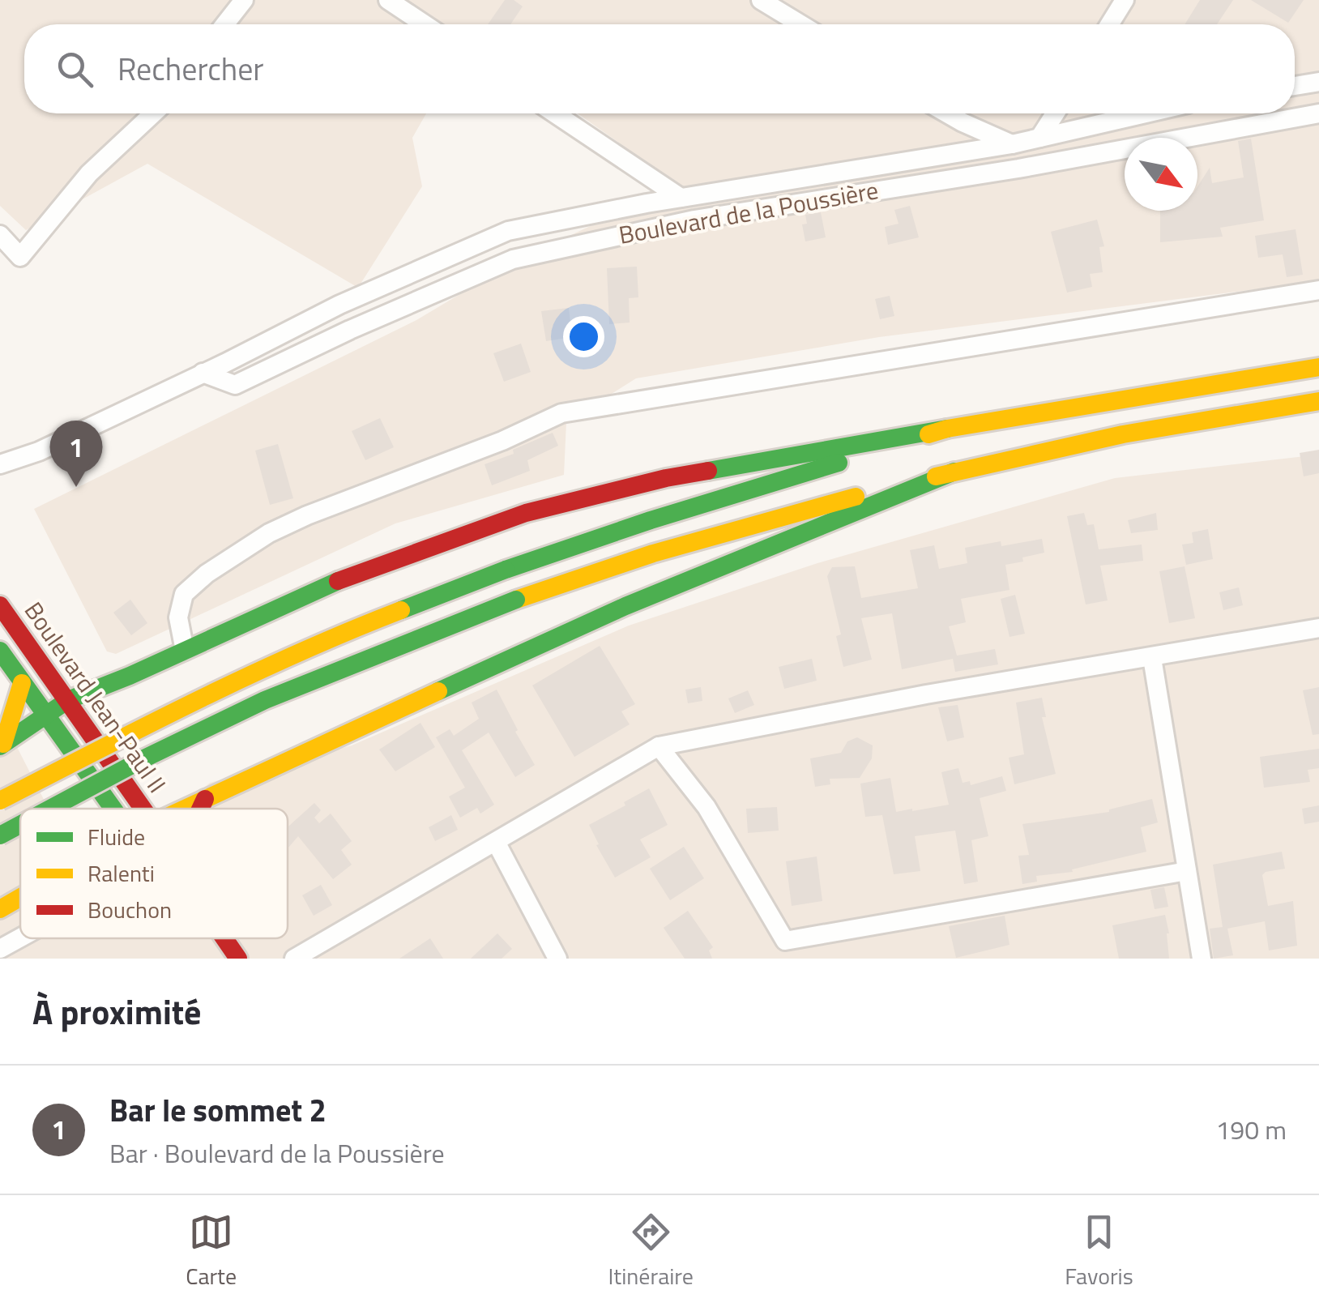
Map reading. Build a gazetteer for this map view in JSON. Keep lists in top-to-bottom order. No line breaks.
{"streets":{"main road":["Boulevard Jean-Paul II"],"street":["Boulevard de la Poussière"]},"legend":["Fluide","Ralenti","Bouchon"],"north":"bottom right","page":{"search":"Rechercher","pins":"1","heading":"À proximité","list":[{"mark":"1","name":"Bar le sommet 2","note":"Bar · Boulevard de la Poussière","value":"190 m"}],"nav":["Carte","Itinéraire","Favoris"]}}
